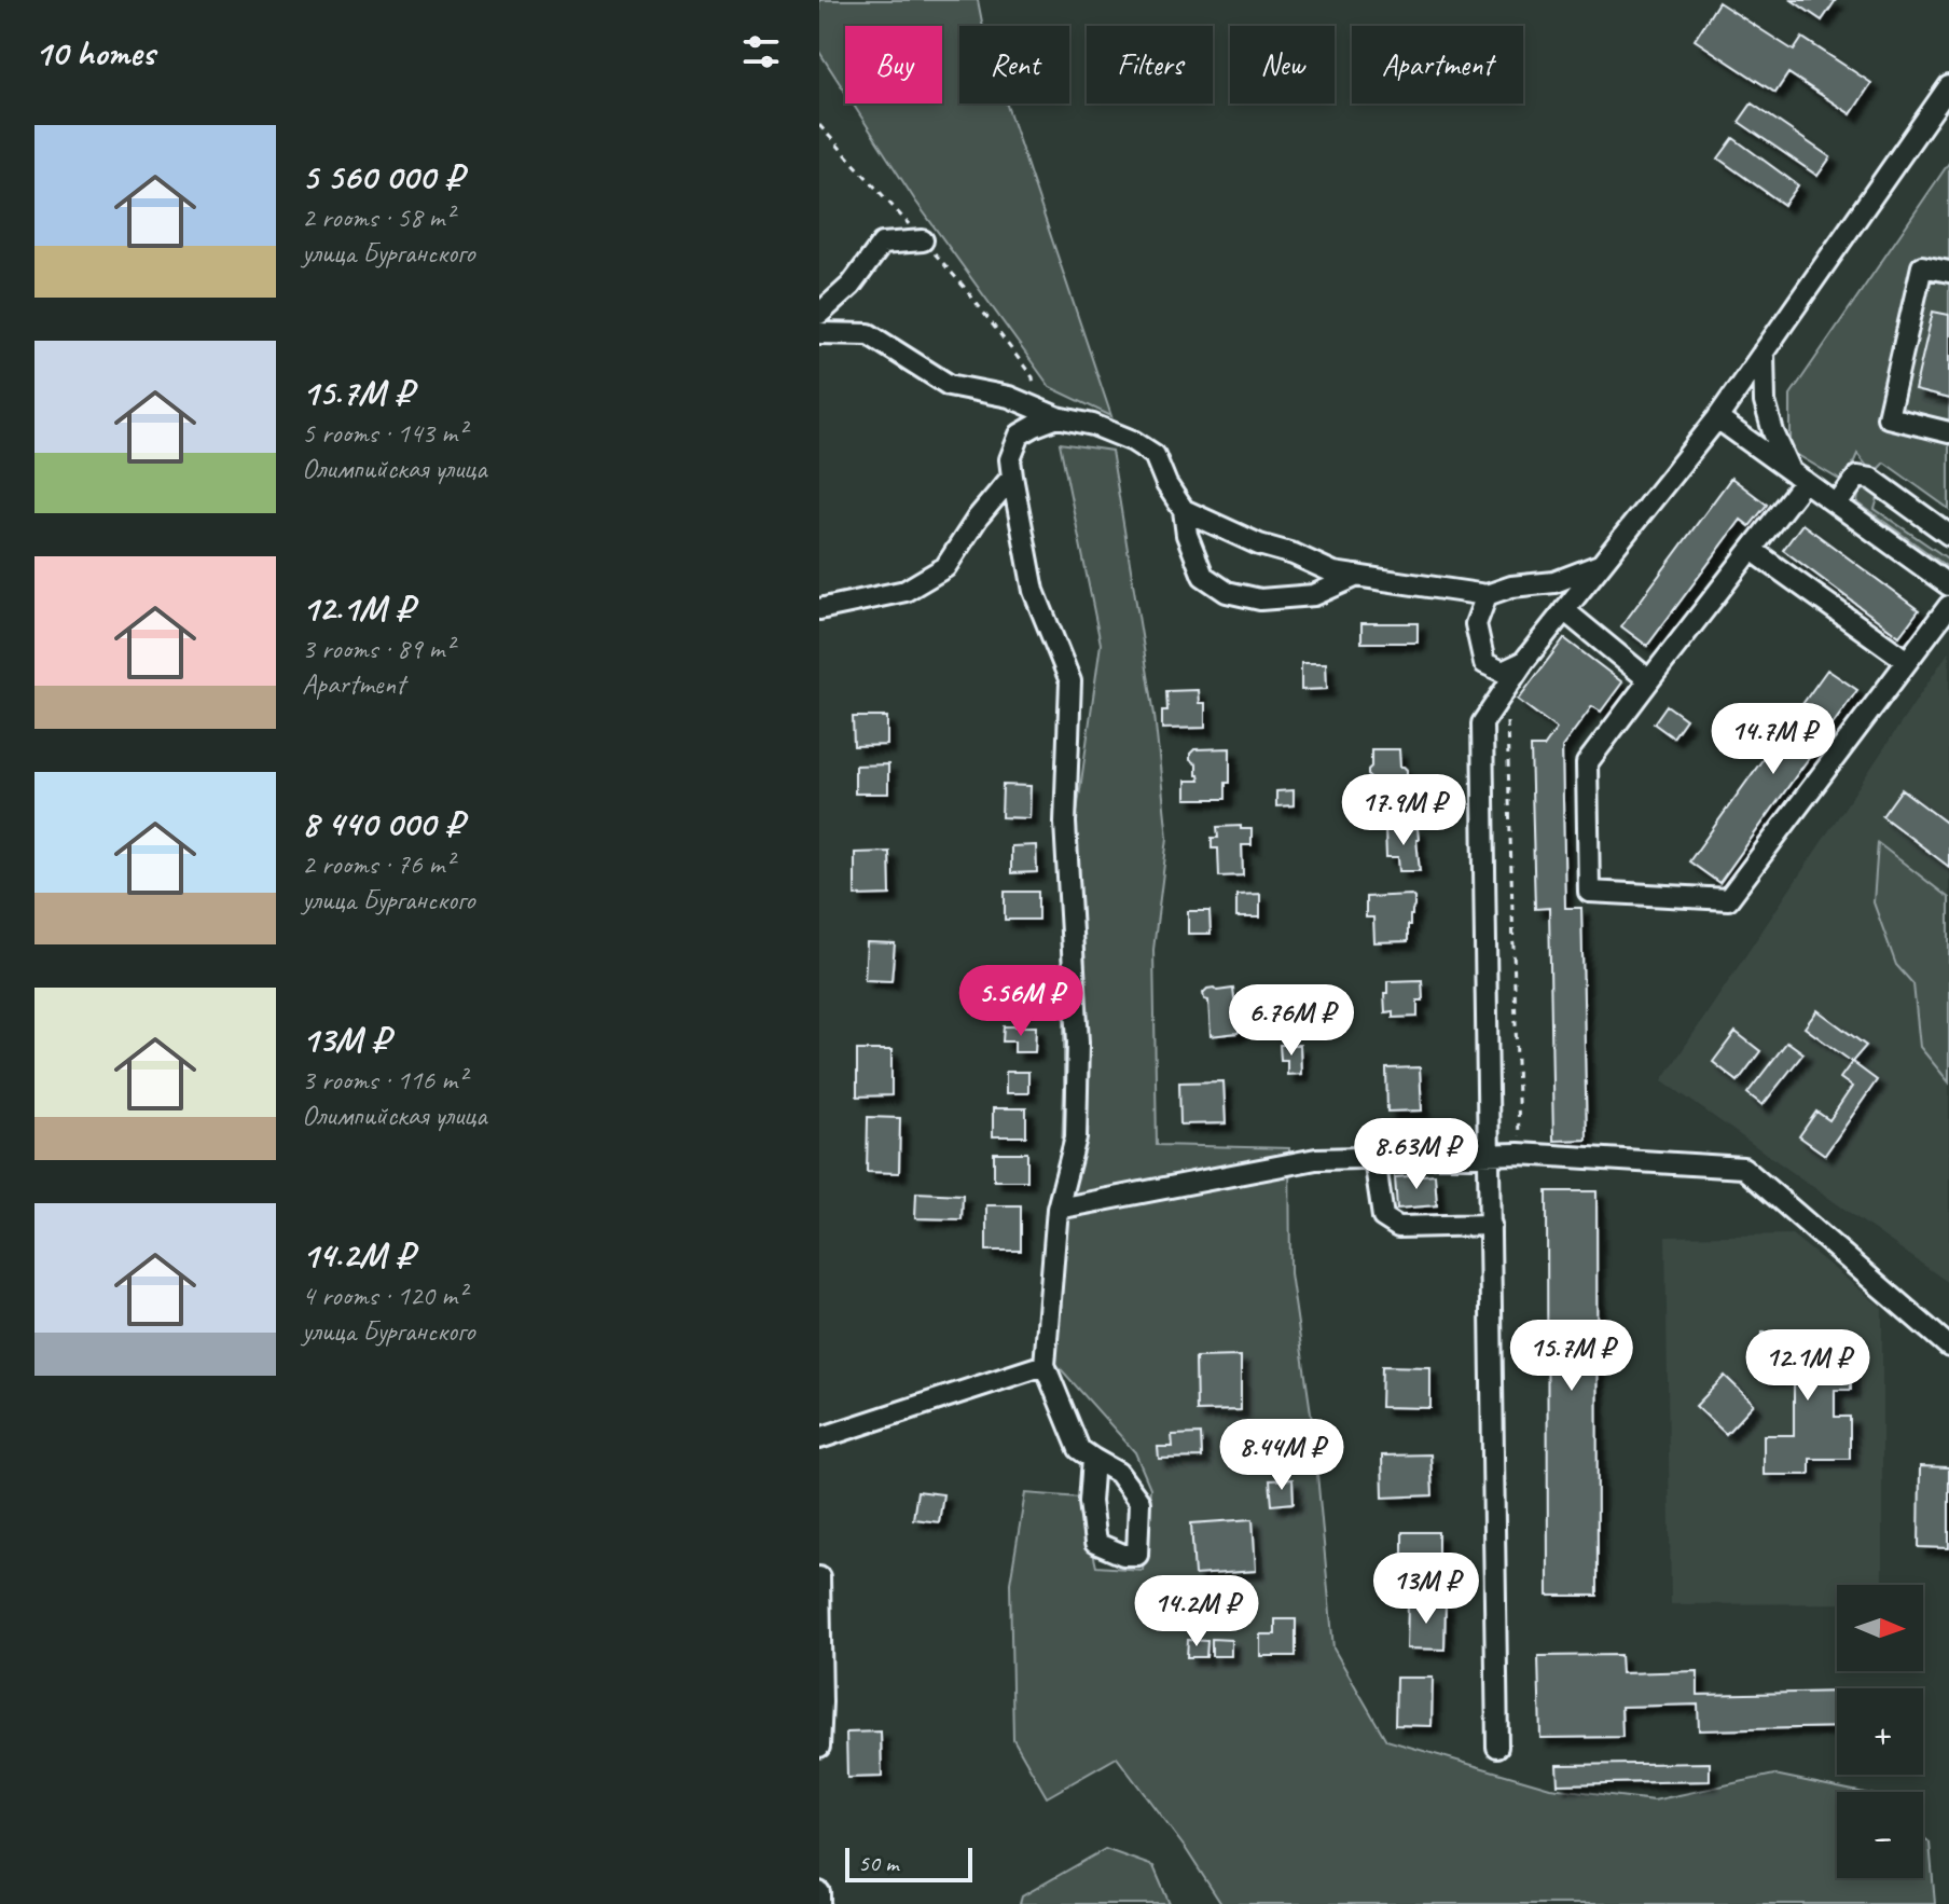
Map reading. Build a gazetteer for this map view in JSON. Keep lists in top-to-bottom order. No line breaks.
{"scale_bar":"50 m","north":"right","page":{"heading":"10 homes","chip":["Buy","Rent","Filters","New","Apartment"],"list":[{"name":"5 560 000 ₽","note":"2 rooms · 58 m² · улица Бурганского"},{"name":"15.7M ₽","note":"5 rooms · 143 m² · Олимпийская улица"},{"name":"12.1M ₽","note":"3 rooms · 89 m² · Apartment"},{"name":"8 440 000 ₽","note":"2 rooms · 76 m² · улица Бурганского"},{"name":"13M ₽","note":"3 rooms · 116 m² · Олимпийская улица"},{"name":"14.2M ₽","note":"4 rooms · 120 m² · улица Бурганского"}],"price":["14.7M ₽","17.9M ₽","5.56M ₽","6.76M ₽","8.63M ₽","15.7M ₽","12.1M ₽","8.44M ₽","13M ₽","14.2M ₽"],"map_buttons":["+","−"],"scale":"50 m"}}
